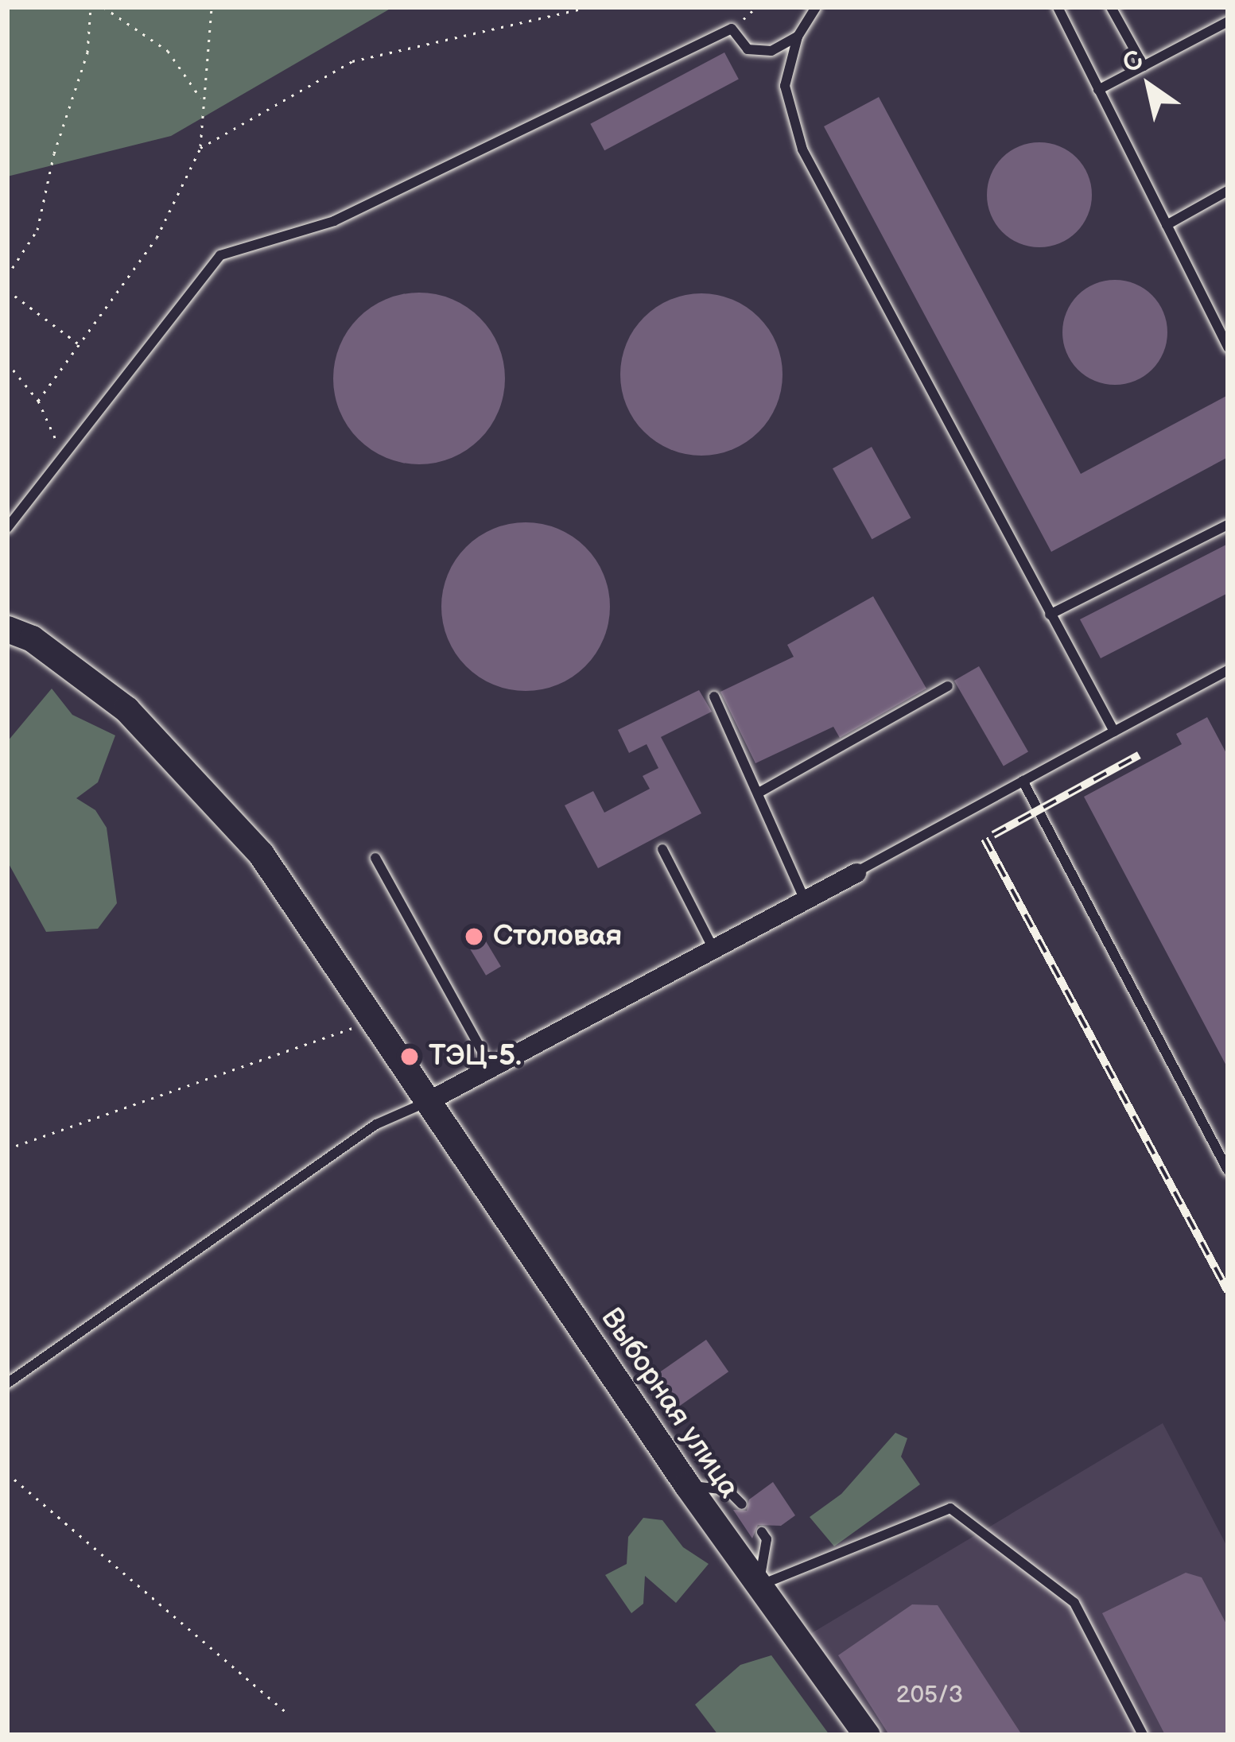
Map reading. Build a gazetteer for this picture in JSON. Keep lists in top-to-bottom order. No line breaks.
{"streets":{"main road":["Выборная улица"]},"places":["Столовая","ТЭЦ-5."],"house_numbers":["205/3"],"north":"top left"}
